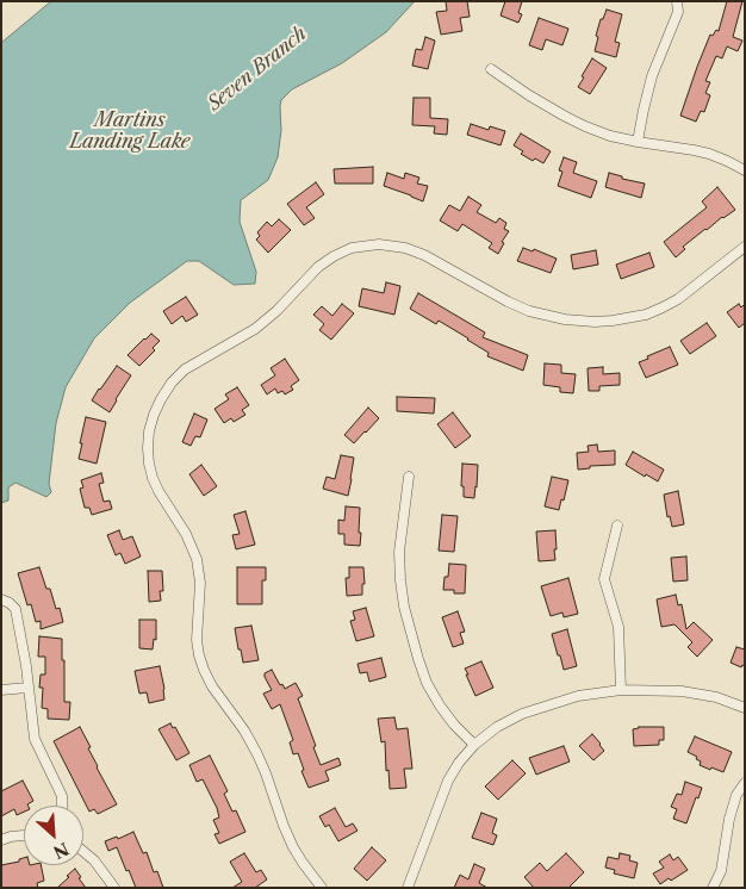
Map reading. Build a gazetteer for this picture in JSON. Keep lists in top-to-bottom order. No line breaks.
{"water":["Seven Branch","Martins Landing Lake"],"north":"bottom right"}
